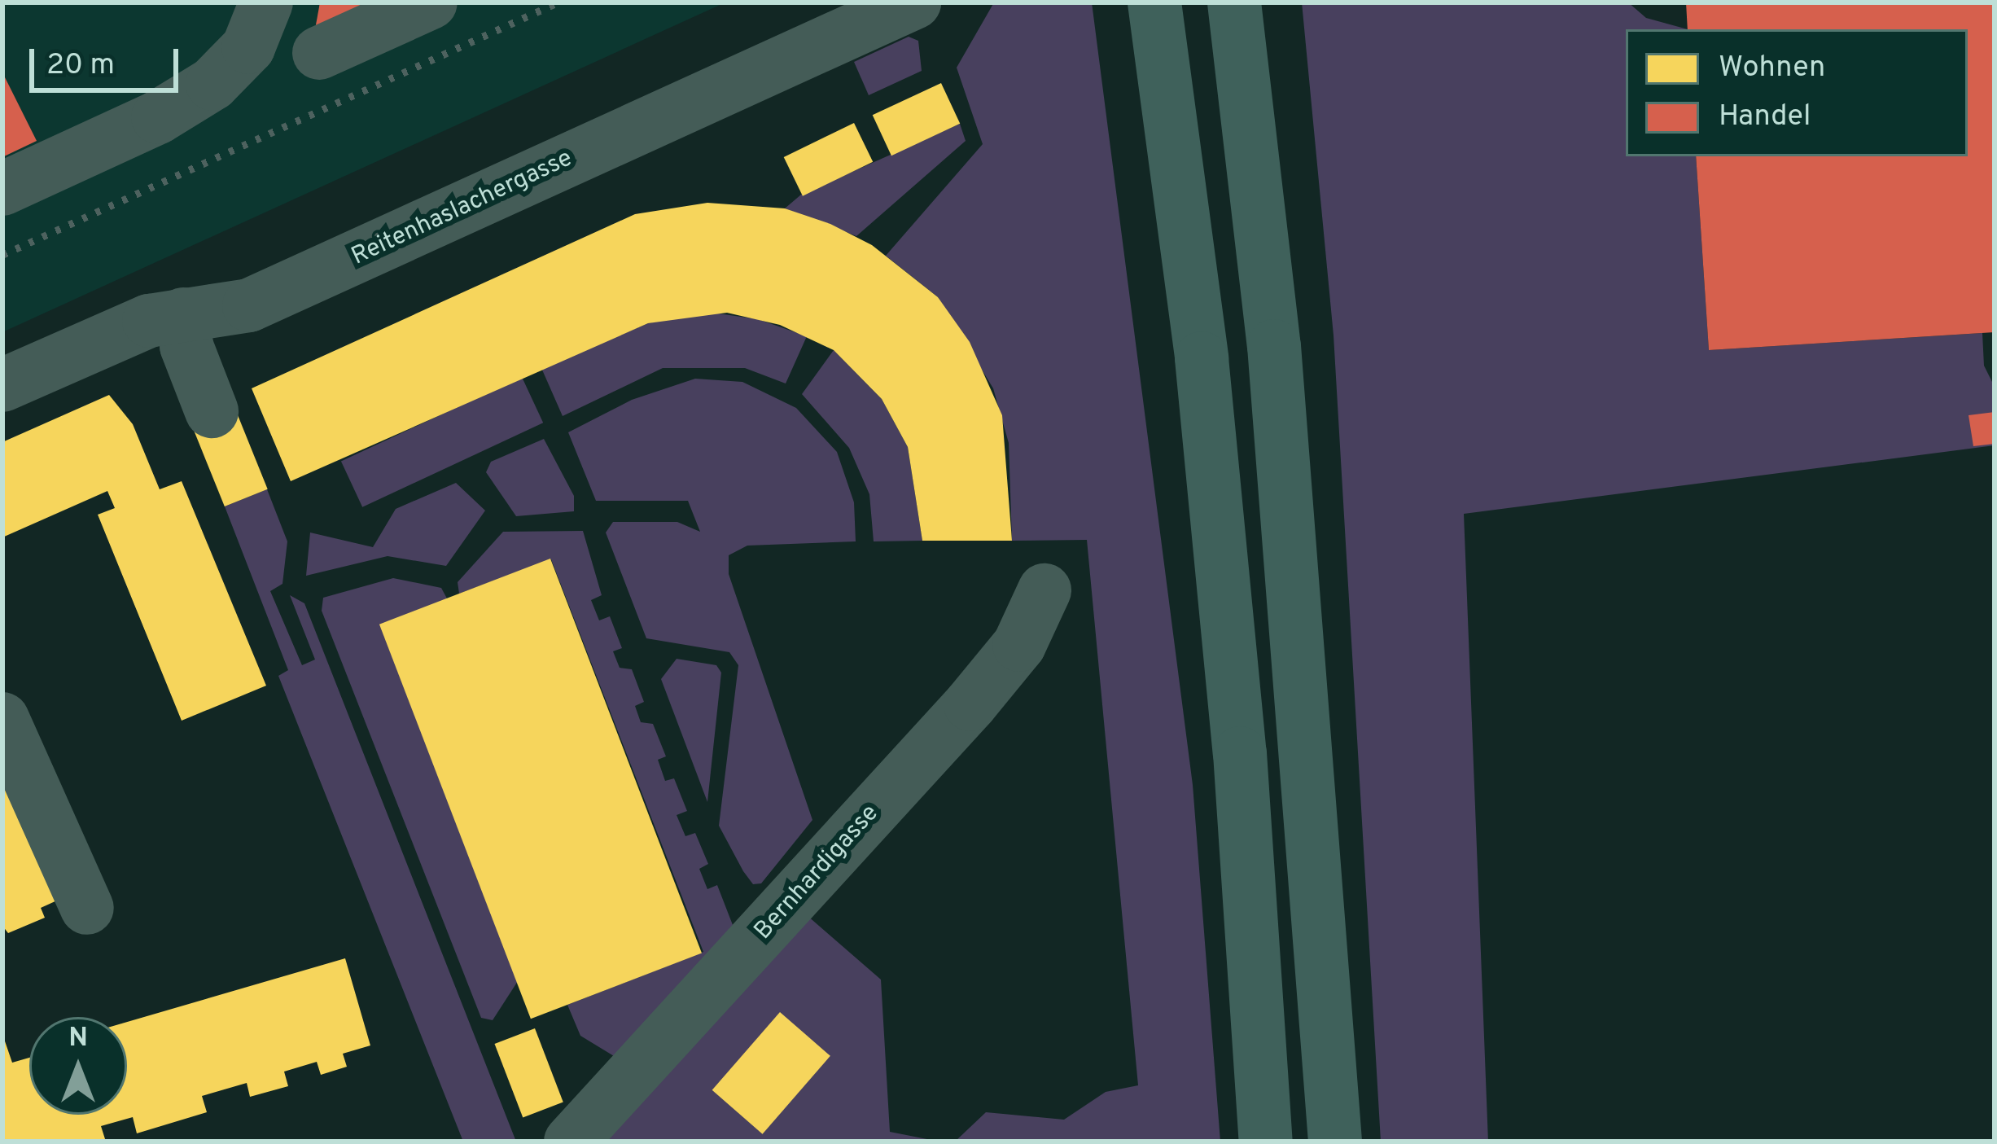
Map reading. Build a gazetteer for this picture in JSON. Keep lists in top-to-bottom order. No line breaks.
{"streets":{"street":["Reitenhaslachergasse","Bernhardigasse"]},"legend":["Wohnen","Handel"],"scale_bar":"20 m","north":"top"}
